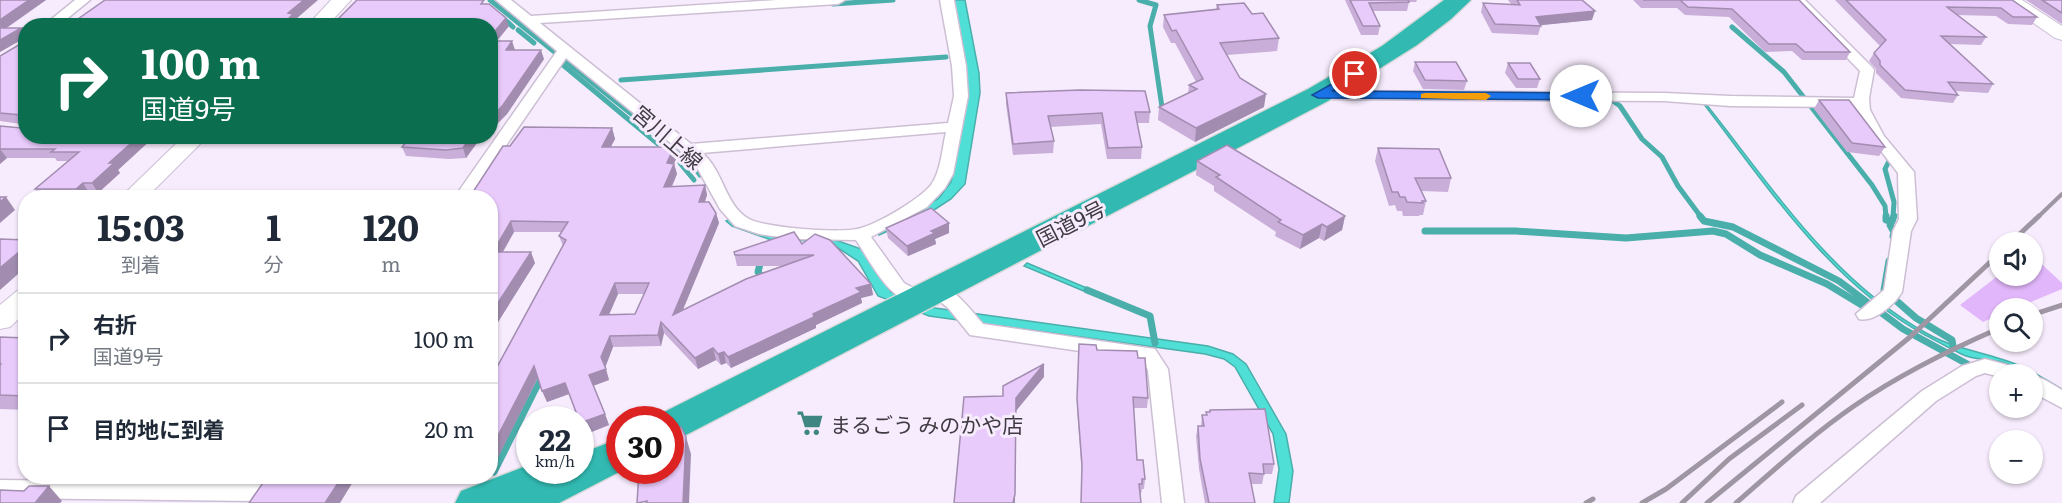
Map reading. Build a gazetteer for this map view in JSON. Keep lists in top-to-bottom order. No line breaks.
{"streets":{"highway":["国道9号"],"street":["宮川上線"]},"places":{"supermarket":["まるごう みのかや店"]},"page":{"turn":["100 m","国道9号"],"eta":["15:03","到着","1","分","120","m"],"map_buttons":["+","−"],"list":[{"name":"右折","note":"国道9号","value":"100 m"},{"name":"目的地に到着","value":"20 m"}],"speed":"22 km/h","limit":"30"}}
